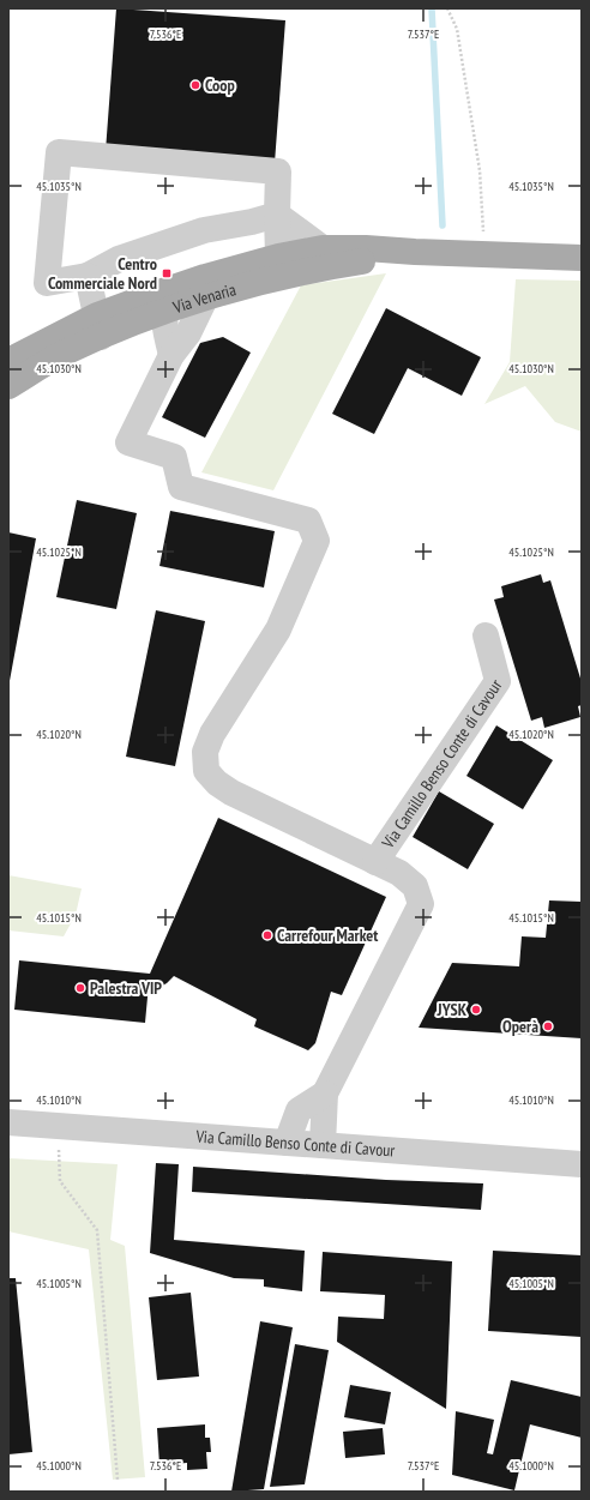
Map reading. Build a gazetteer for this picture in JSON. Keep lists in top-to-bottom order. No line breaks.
{"streets":{"main road":["Via Venaria"],"street":["Via Camillo Benso Conte di Cavour"]},"places":{"other":["Coop","Carrefour Market","Palestra VIP","JYSK","Operà"],"transit":["Centro Commerciale Nord"]},"coordinates":["7.536°E","7.537°E","45.1035°N","45.1030°N","45.1025°N","45.1020°N","45.1015°N","45.1010°N","45.1005°N","45.1000°N"]}
